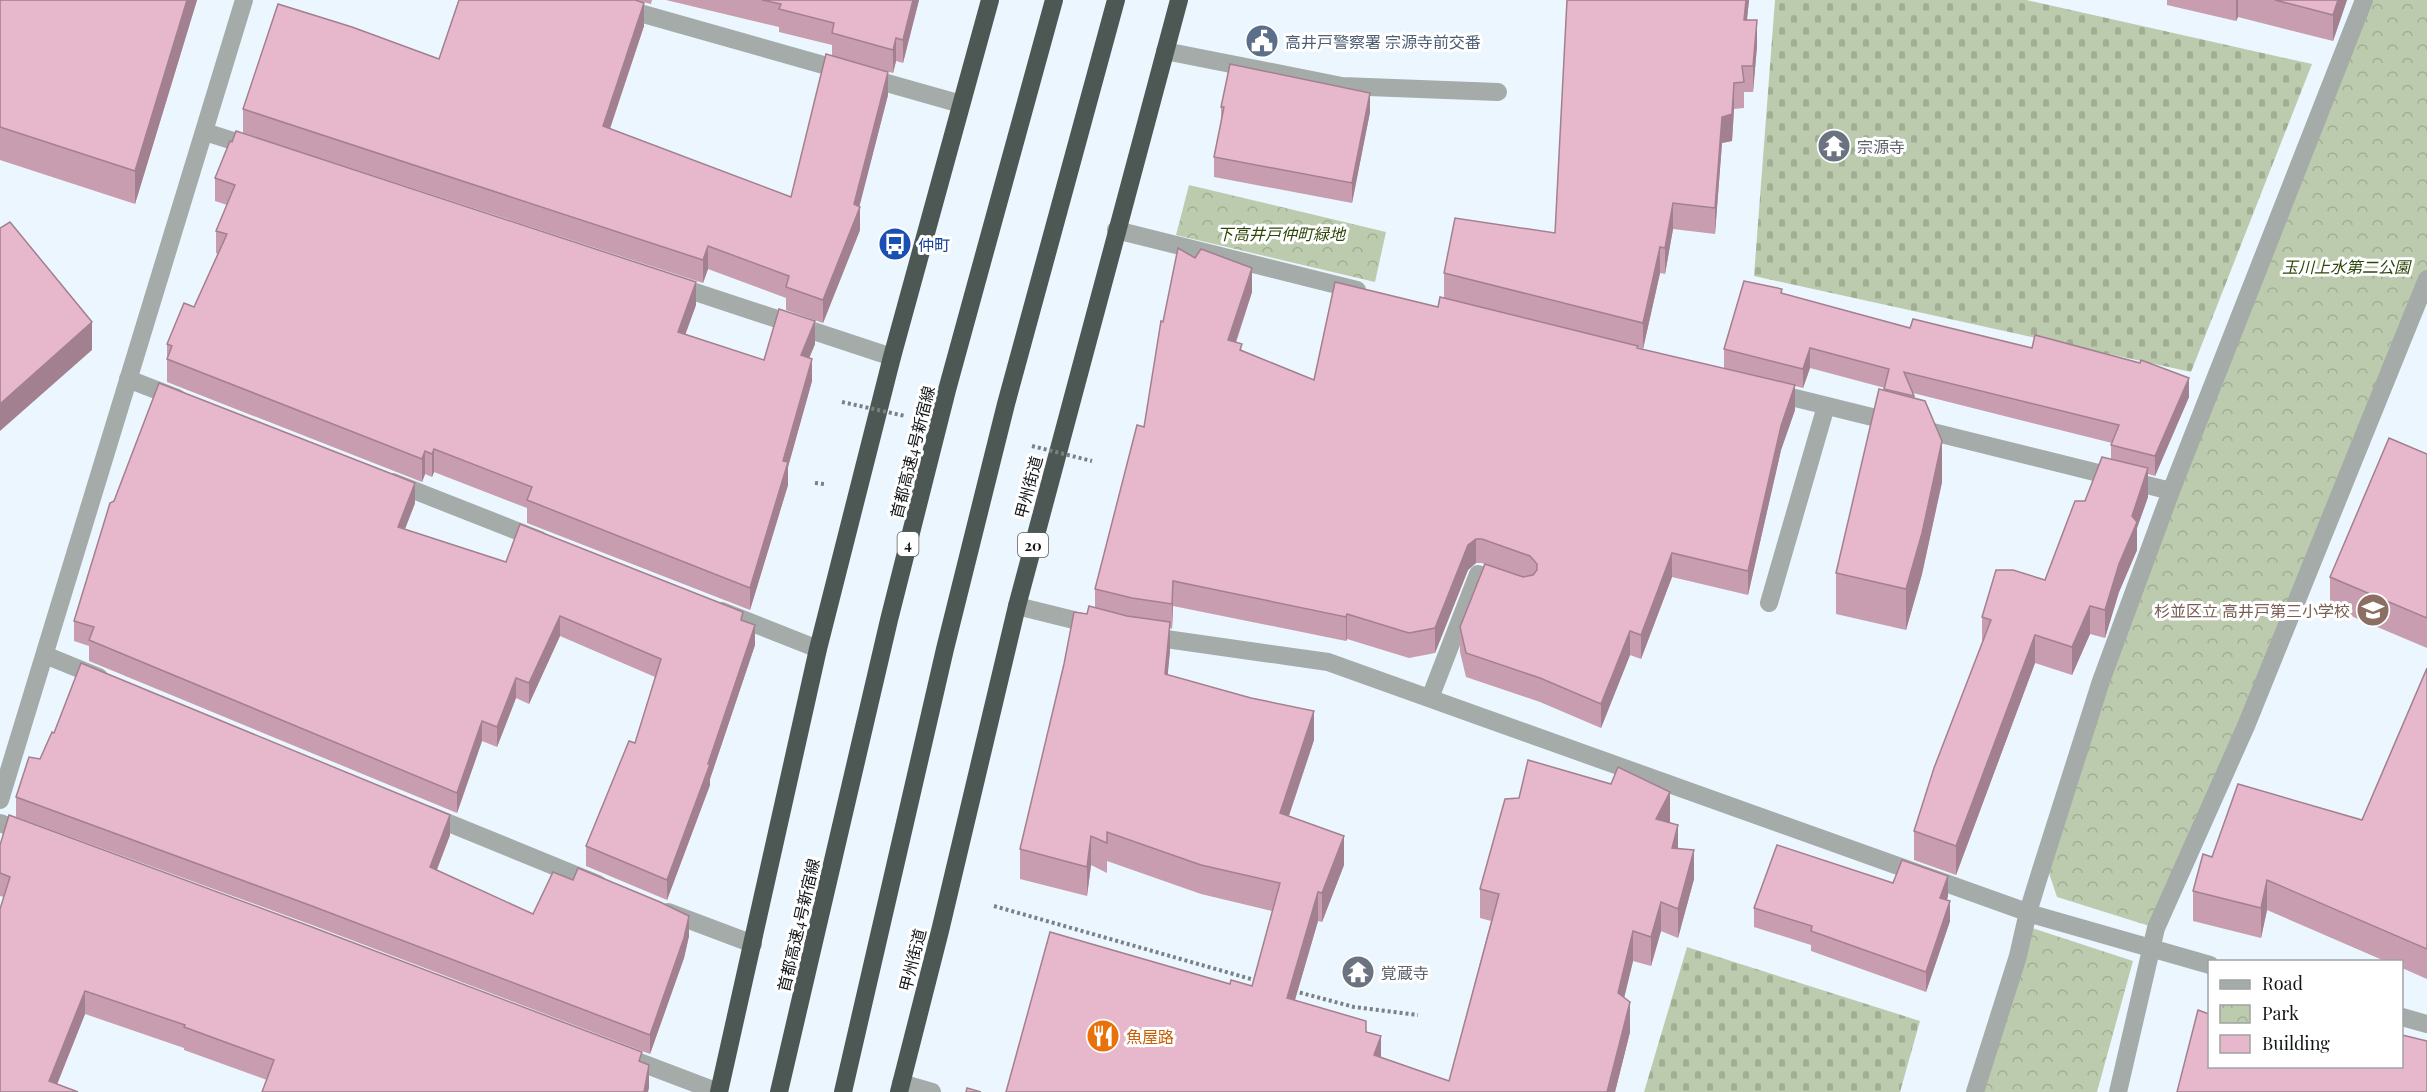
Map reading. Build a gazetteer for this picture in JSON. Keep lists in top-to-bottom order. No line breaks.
{"streets":{"highway":["首都高速4号新宿線","甲州街道","4","20"]},"parks":["下高井戸仲町緑地","玉川上水第二公園"],"places":{"public building":["高井戸警察署 宗源寺前交番"],"temple":["宗源寺","覚蔵寺"],"bus stop":["仲町"],"school or university":["杉並区立 高井戸第三小学校"],"restaurant":["魚屋路"]},"legend":["Road","Park","Building"]}
